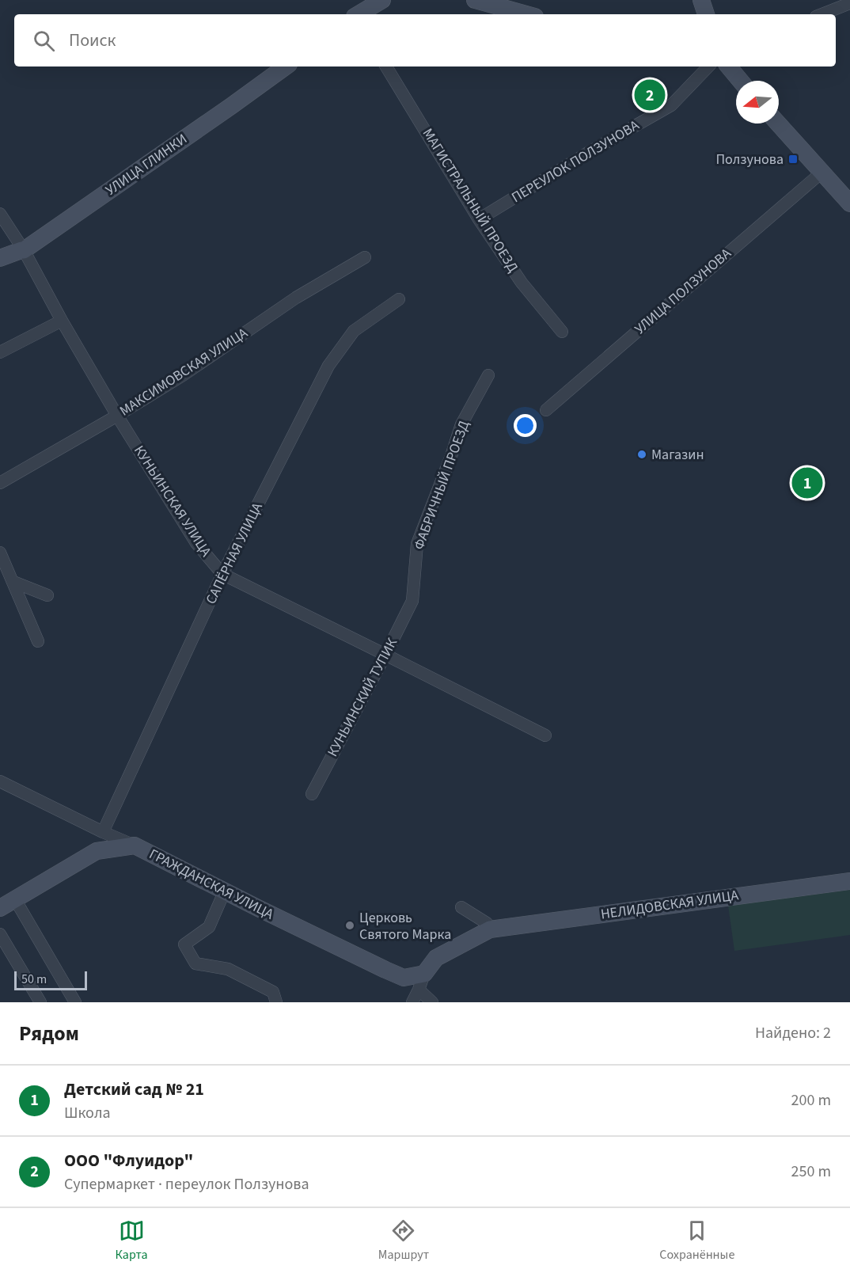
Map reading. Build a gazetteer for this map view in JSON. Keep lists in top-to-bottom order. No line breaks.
{"streets":{"street":["ПЕРЕУЛОК ПОЛЗУНОВА","УЛИЦА ГЛИНКИ","МАГИСТРАЛЬНЫЙ ПРОЕЗД","УЛИЦА ПОЛЗУНОВА","МАКСИМОВСКАЯ УЛИЦА","ФАБРИЧНЫЙ ПРОЕЗД","КУНЬИНСКАЯ УЛИЦА","САПЁРНАЯ УЛИЦА","КУНЬИНСКИЙ ТУПИК","ГРАЖДАНСКАЯ УЛИЦА","НЕЛИДОВСКАЯ УЛИЦА"]},"crossings":[["ПЕРЕУЛОК ПОЛЗУНОВА","МАГИСТРАЛЬНЫЙ ПРОЕЗД"],["УЛИЦА ГЛИНКИ","КУНЬИНСКАЯ УЛИЦА"],["МАКСИМОВСКАЯ УЛИЦА","КУНЬИНСКАЯ УЛИЦА"],["ФАБРИЧНЫЙ ПРОЕЗД","КУНЬИНСКИЙ ТУПИК"],["КУНЬИНСКАЯ УЛИЦА","САПЁРНАЯ УЛИЦА"],["КУНЬИНСКАЯ УЛИЦА","КУНЬИНСКИЙ ТУПИК"],["САПЁРНАЯ УЛИЦА","ГРАЖДАНСКАЯ УЛИЦА"],["ГРАЖДАНСКАЯ УЛИЦА","НЕЛИДОВСКАЯ УЛИЦА"]],"places":{"transit":["Ползунова"],"other":["Магазин","Церковь Святого Марка"]},"scale_bar":"50 m","north":"left","page":{"search":"Поиск","pins":["2","1"],"scale":"50 m","heading":["Рядом","Найдено: 2"],"list":[{"mark":"1","name":"Детский сад № 21","note":"Школа","value":"200 m"},{"mark":"2","name":"ООО \"Флуидор\"","note":"Супермаркет · переулок Ползунова","value":"250 m"}],"nav":["Карта","Маршрут","Сохранённые"]}}
